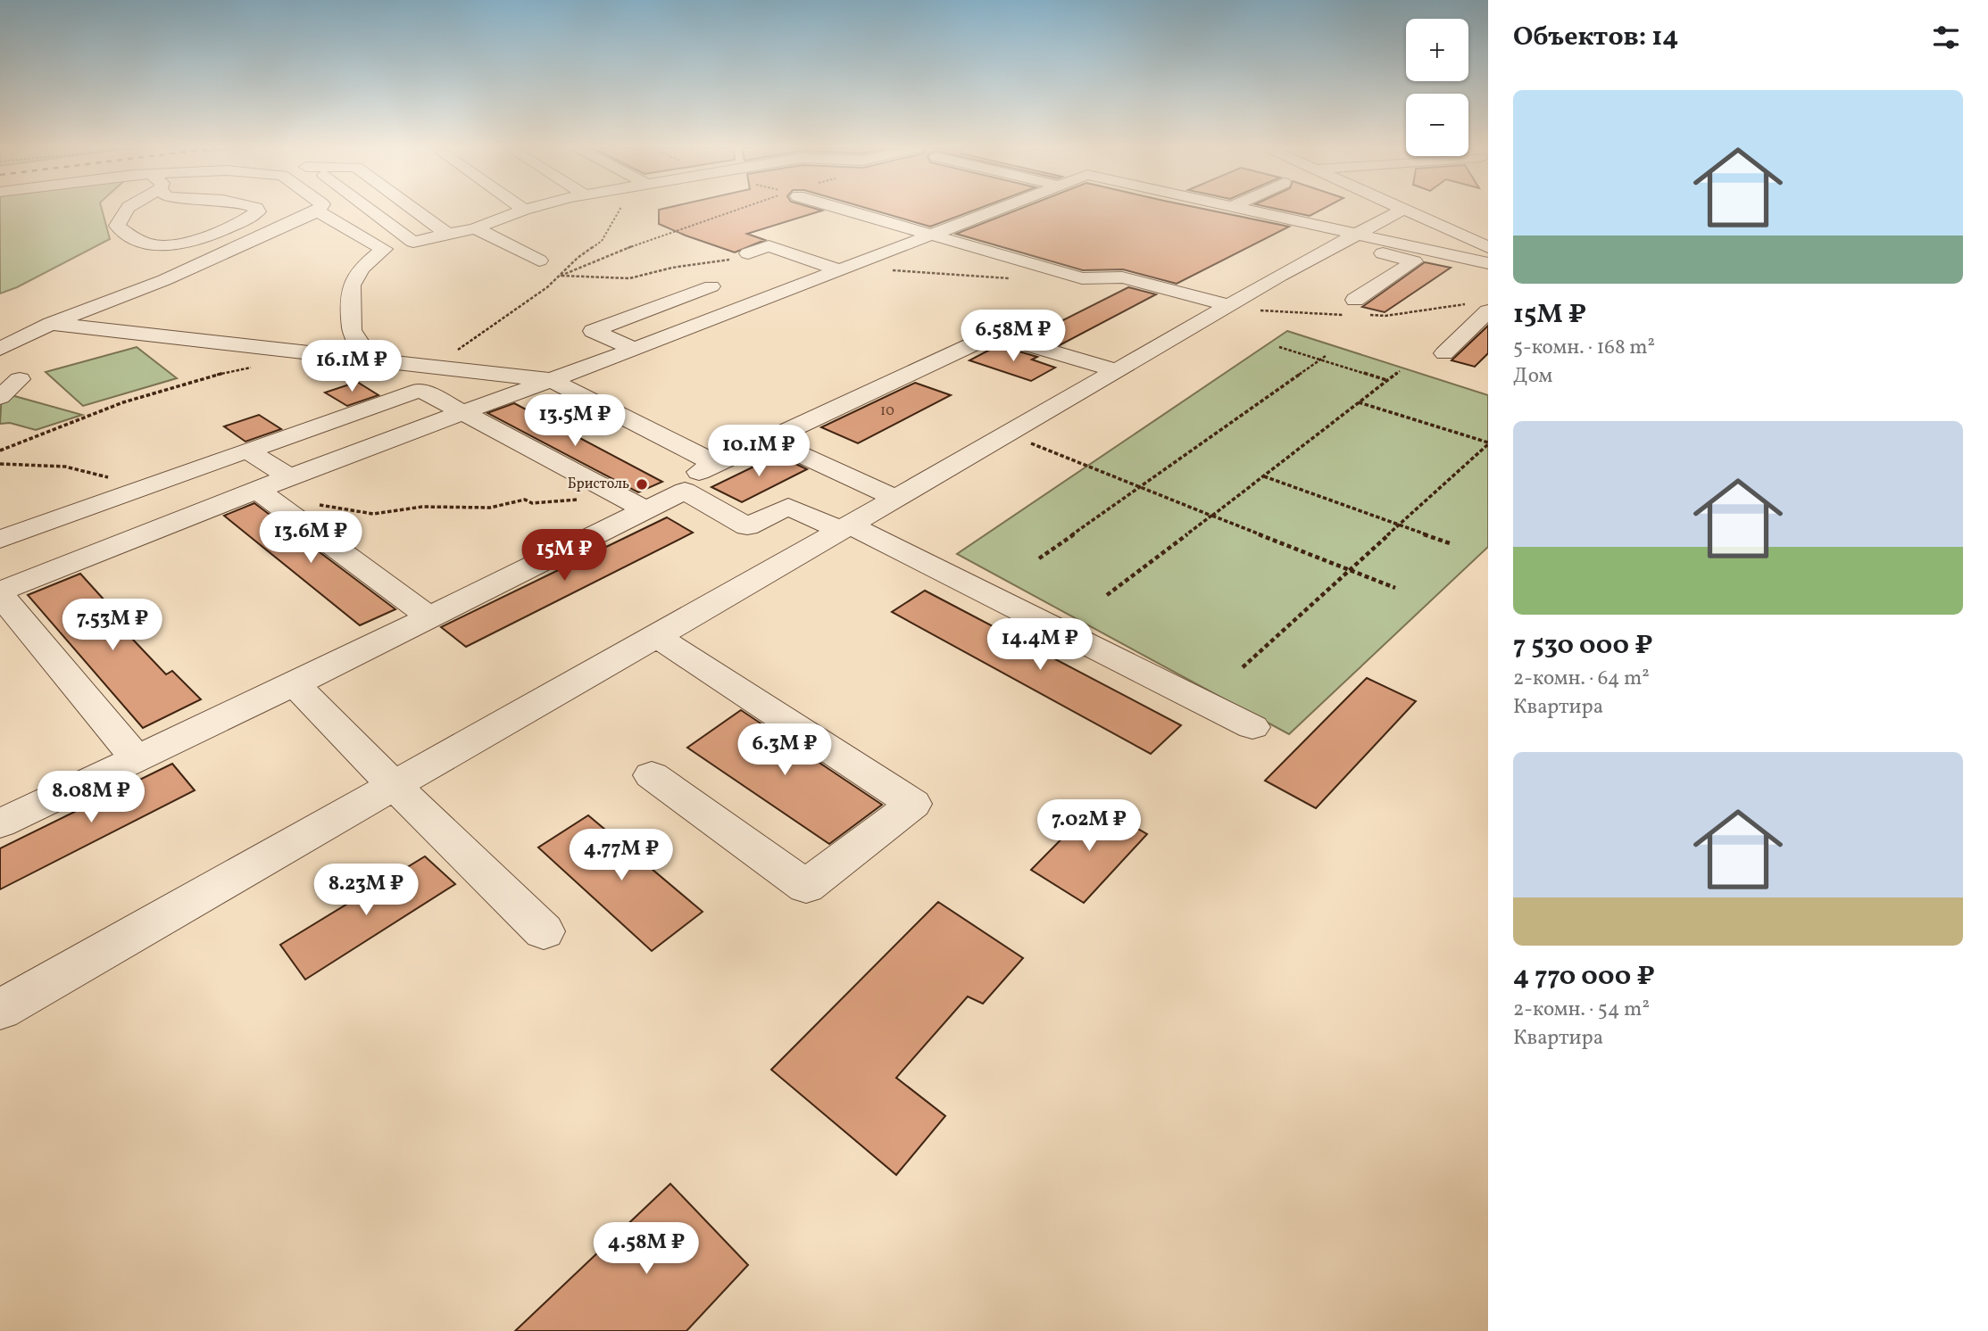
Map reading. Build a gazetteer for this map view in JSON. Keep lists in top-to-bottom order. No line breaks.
{"places":["Бристоль"],"house_numbers":["10"],"page":{"heading":"Объектов: 14","map_buttons":["+","−"],"list":[{"name":"15M ₽","note":"5-комн. · 168 m² · Дом"},{"name":"7 530 000 ₽","note":"2-комн. · 64 m² · Квартира"},{"name":"4 770 000 ₽","note":"2-комн. · 54 m² · Квартира"}],"price":["6.58M ₽","16.1M ₽","13.5M ₽","10.1M ₽","13.6M ₽","15M ₽","7.53M ₽","14.4M ₽","6.3M ₽","8.08M ₽","7.02M ₽","4.77M ₽","8.23M ₽","4.58M ₽"]}}
